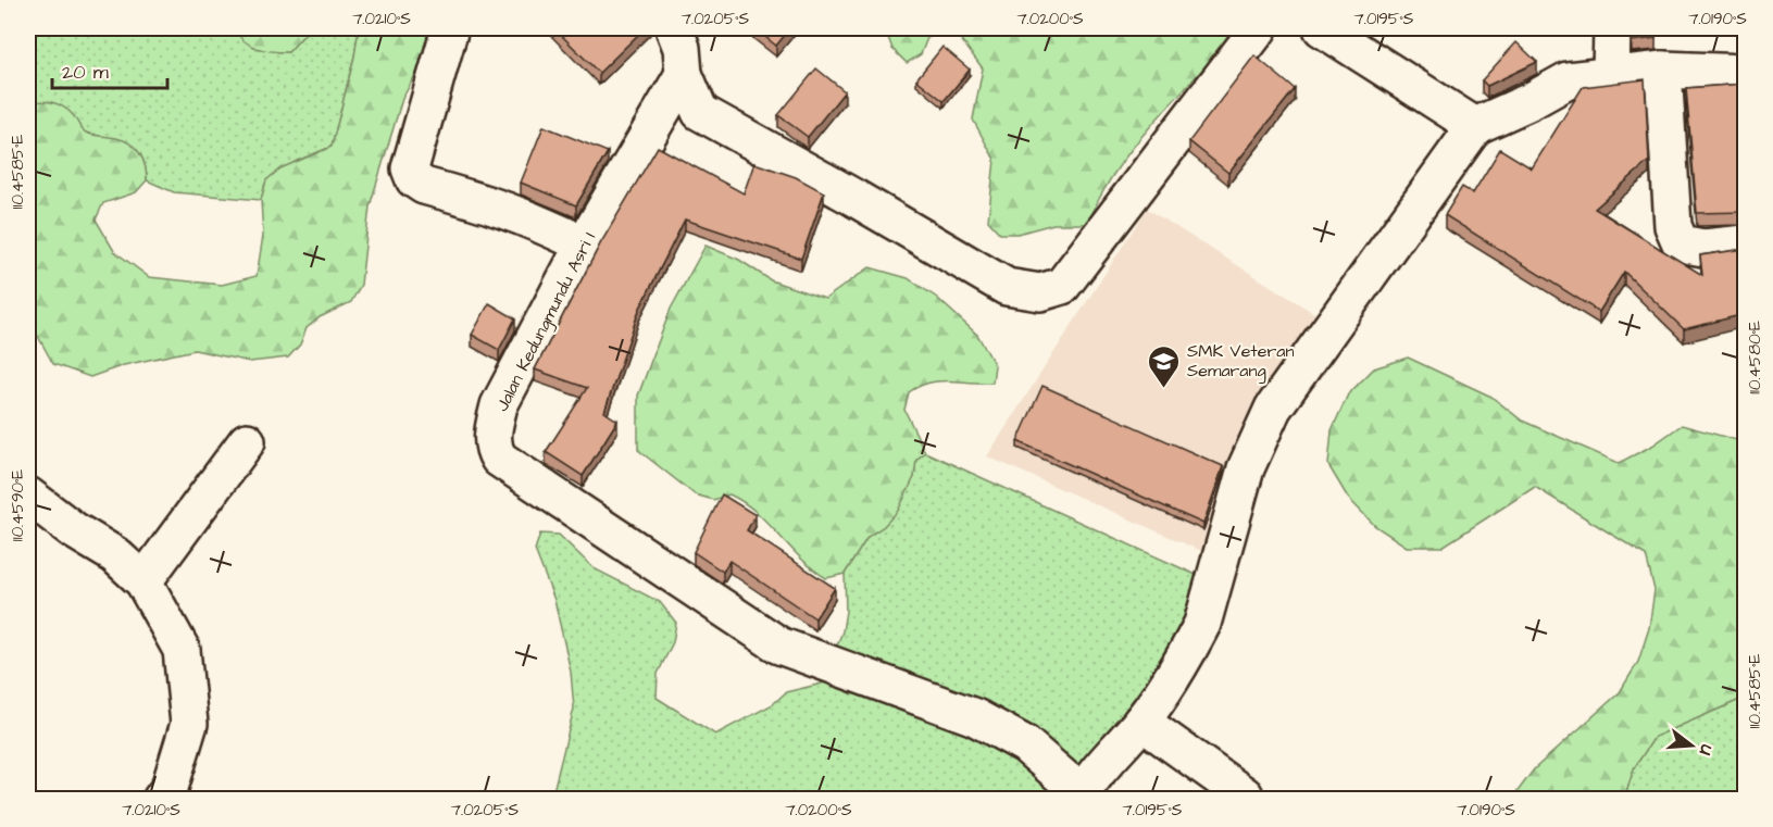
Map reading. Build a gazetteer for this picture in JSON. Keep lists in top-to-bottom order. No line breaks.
{"streets":{"street":["Jalan Kedungmundu Asri I"]},"places":{"school or university":["SMK Veteran Semarang"]},"scale_bar":"20 m","north":"right","coordinates":["7.0210°S","7.0205°S","7.0200°S","7.0195°S","7.0190°S","110.4585°E","110.4580°E","110.4590°E"]}
